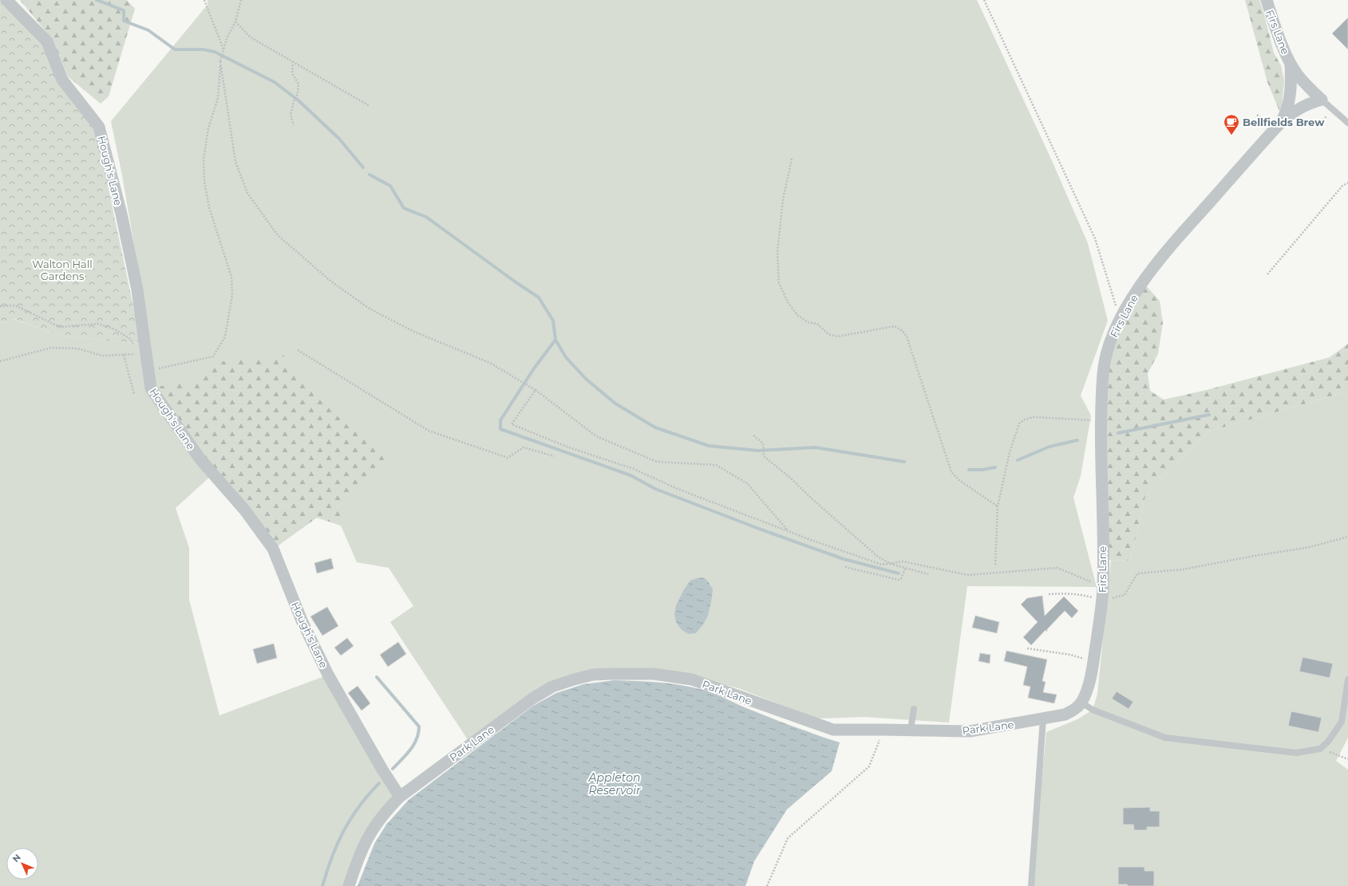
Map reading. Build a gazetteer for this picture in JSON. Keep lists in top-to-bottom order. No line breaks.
{"streets":{"street":["Firs Lane","Hough's Lane","Park Lane"]},"crossings":[["Hough's Lane","Park Lane"]],"water":["Appleton Reservoir"],"parks":["Walton Hall Gardens"],"places":{"cafe":["Bellfields Brew"]},"north":"top left"}
